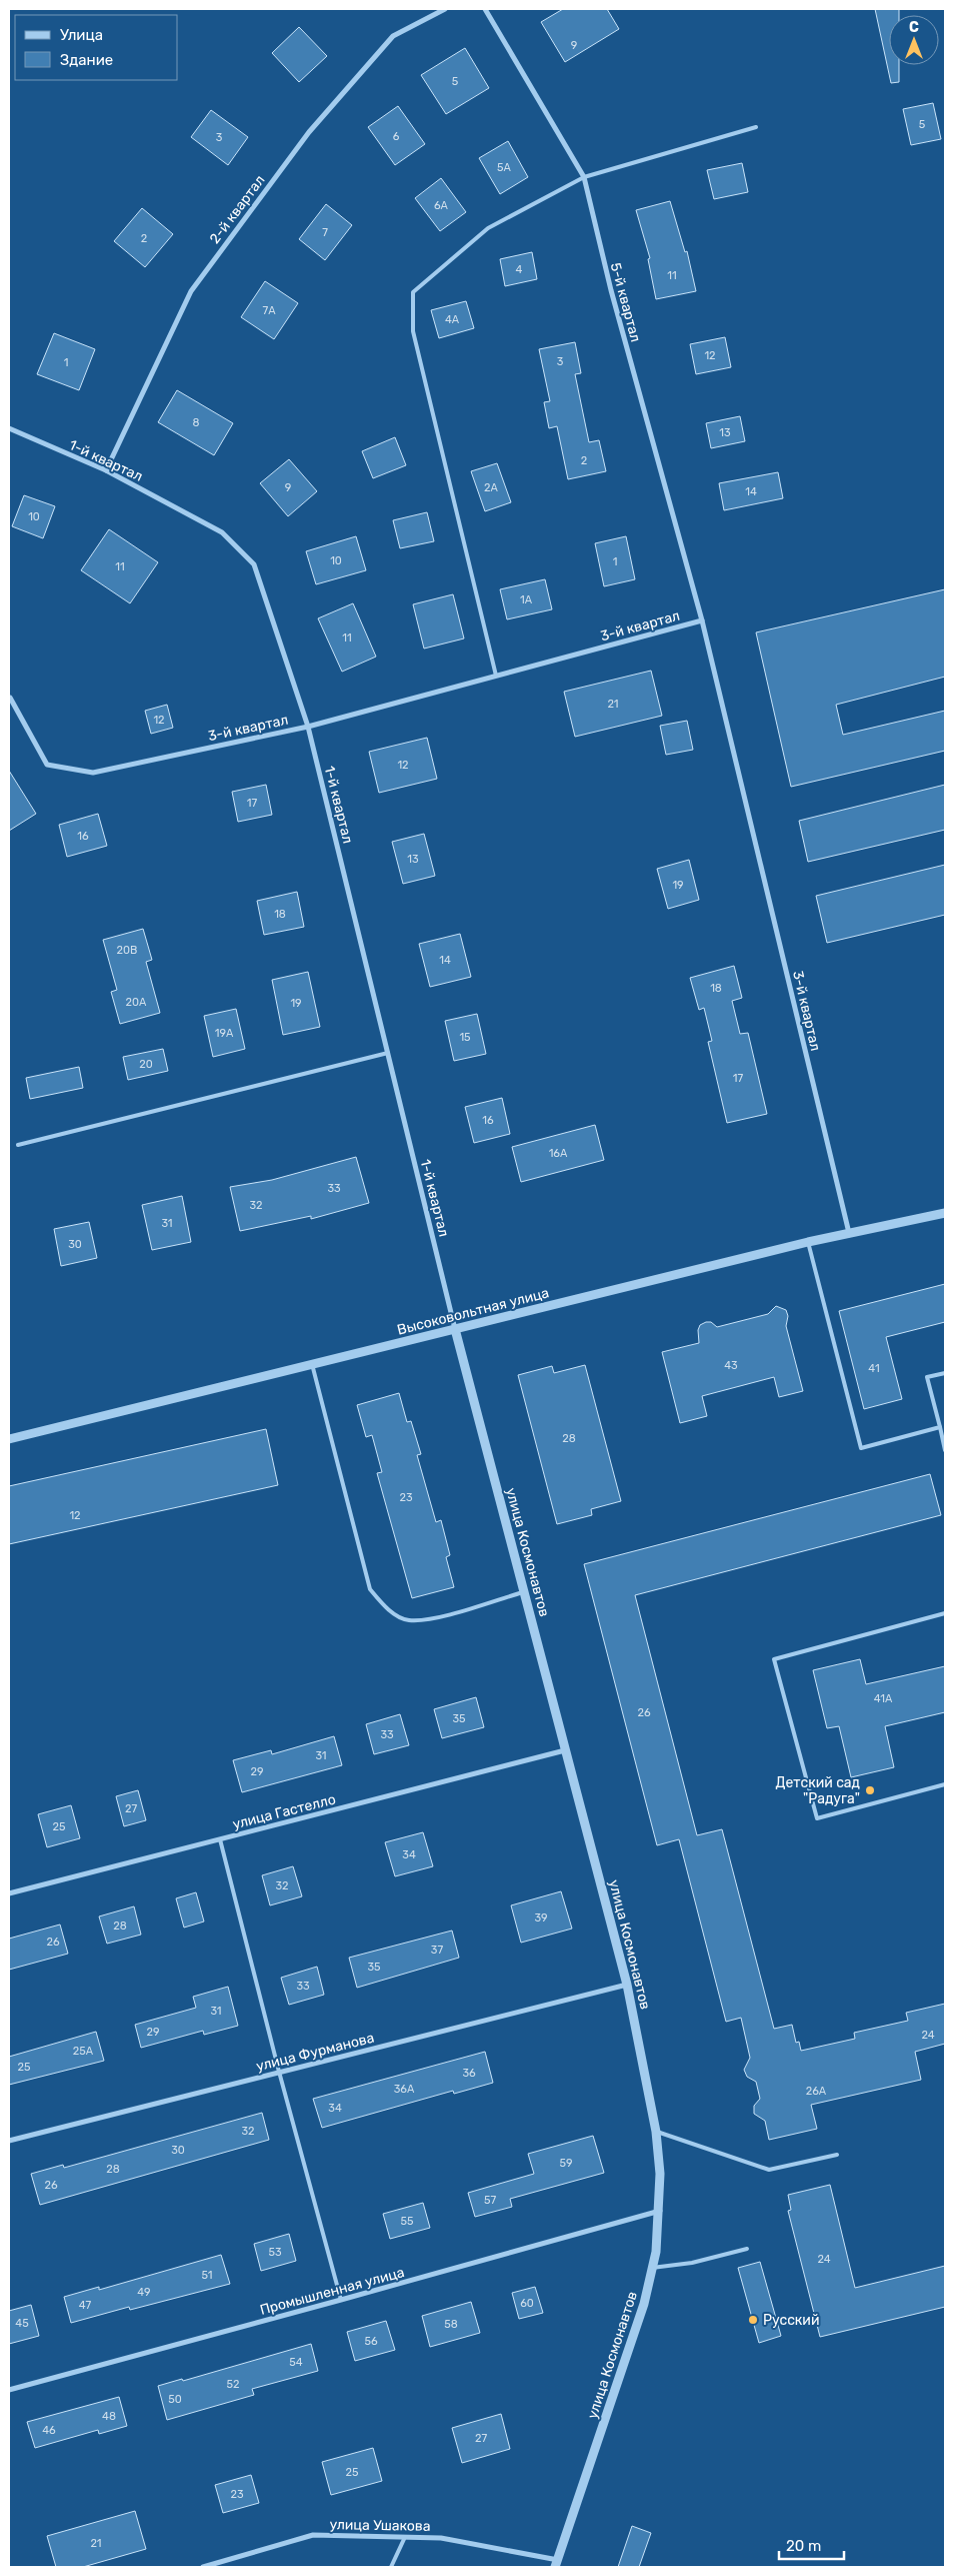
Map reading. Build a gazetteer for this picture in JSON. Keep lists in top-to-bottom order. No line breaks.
{"streets":{"street":["2-й квартал","5-й квартал","1-й квартал","3-й квартал","Высоковольтная улица","улица Космонавтов","улица Гастелло","улица Фурманова","Промышленная улица","улица Ушакова"]},"crossings":[["2-й квартал","1-й квартал"],["5-й квартал","3-й квартал"],["1-й квартал","3-й квартал"],["1-й квартал","Высоковольтная улица"],["1-й квартал","улица Космонавтов"],["3-й квартал","Высоковольтная улица"],["Высоковольтная улица","улица Космонавтов"],["улица Космонавтов","улица Гастелло"],["улица Космонавтов","улица Фурманова"],["улица Космонавтов","Промышленная улица"],["улица Космонавтов","улица Ушакова"]],"places":["Детский сад \"Радуга\"","Русский"],"house_numbers":["9","5","5","6","3","5А","6А","7","2","4","11","7А","4А","12","3","1","8","13","2","9","2А","14","10","10","1","11","1А","11","21","12","12","17","16","13","19","18","20В","14","18","20А","19","19А","15","20","17","16","16А","33","32","31","30","43","41","28","23","12","41А","26","35","33","31","29","27","25","34","32","39","28","26","37","35","33","31","29","24","25А","25","36","36А","26А","34","32","30","59","28","26","57","55","53","24","51","49","60","47","45","58","56","54","52","50","48","46","27","25","23","21"],"legend":["Улица","Здание"],"scale_bar":"20 m","north":"top"}
